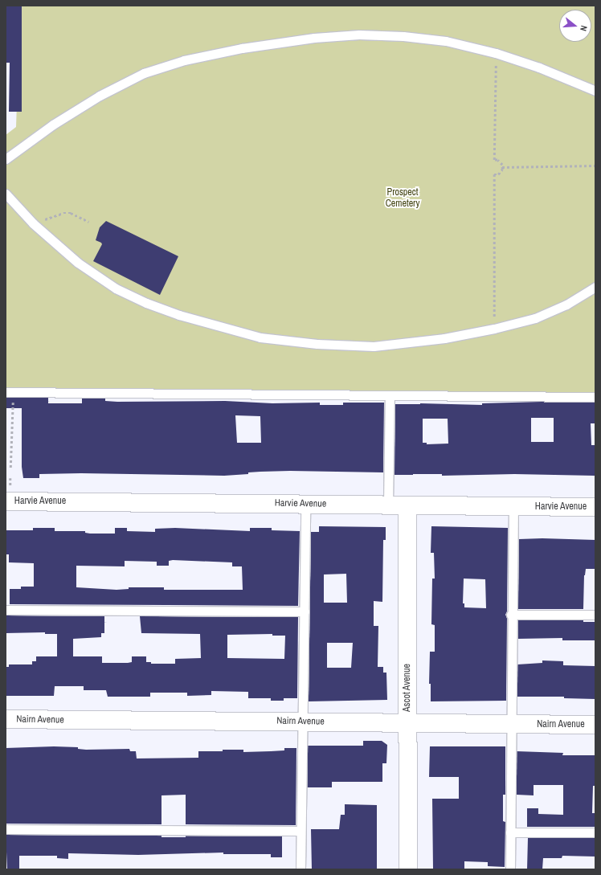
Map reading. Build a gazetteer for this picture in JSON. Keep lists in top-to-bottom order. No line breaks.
{"streets":{"street":["Harvie Avenue","Ascot Avenue","Nairn Avenue"]},"crossings":[["Harvie Avenue","Ascot Avenue"],["Ascot Avenue","Nairn Avenue"]],"parks":["Prospect Cemetery"],"north":"right"}
